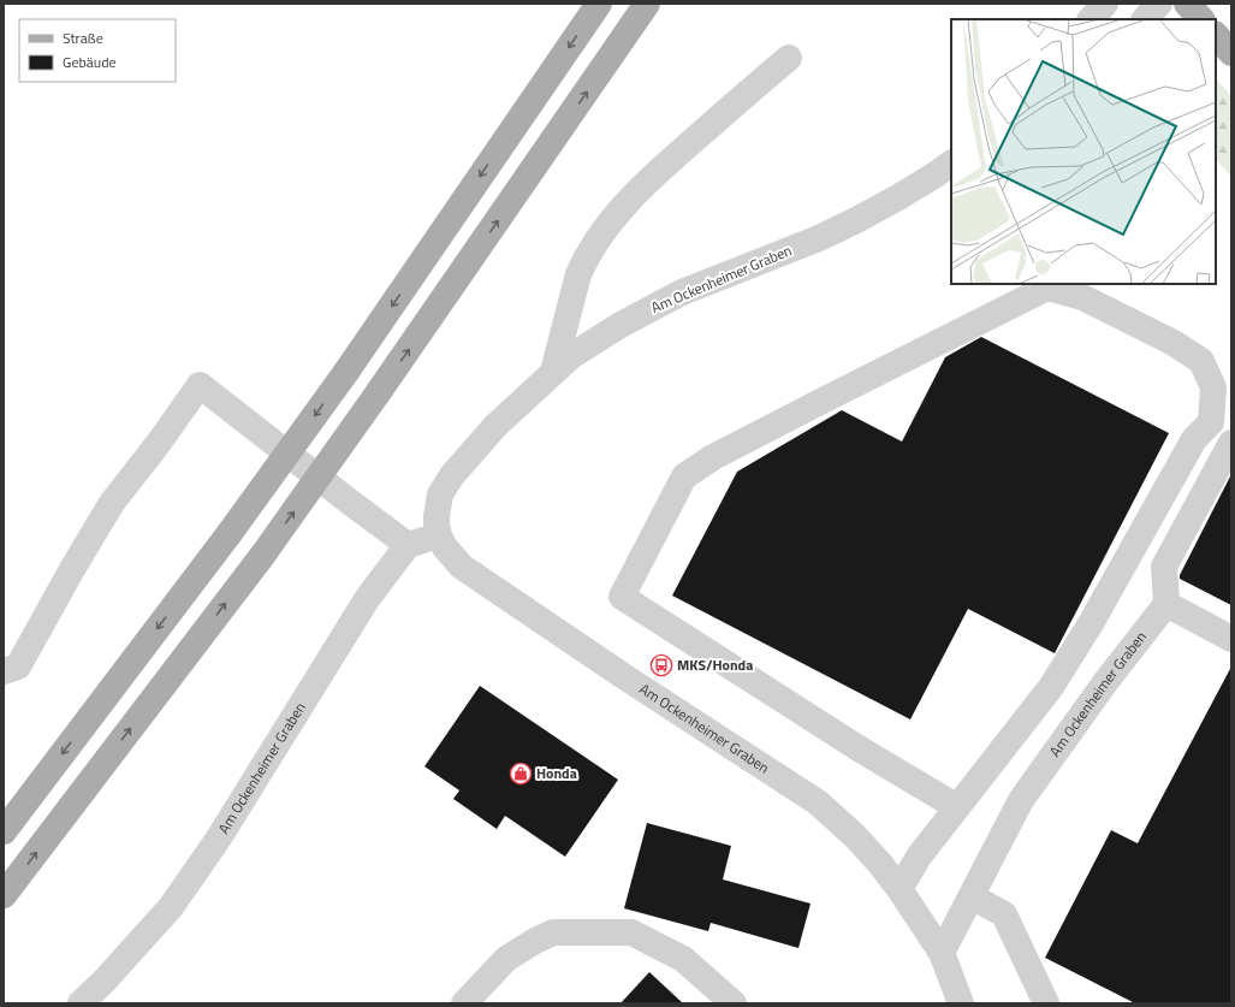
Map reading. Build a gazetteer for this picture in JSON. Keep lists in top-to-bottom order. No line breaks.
{"streets":{"street":["Am Ockenheimer Graben"]},"places":{"bus stop":["MKS/Honda"],"shop":["Honda"]},"legend":["Straße","Gebäude"]}
